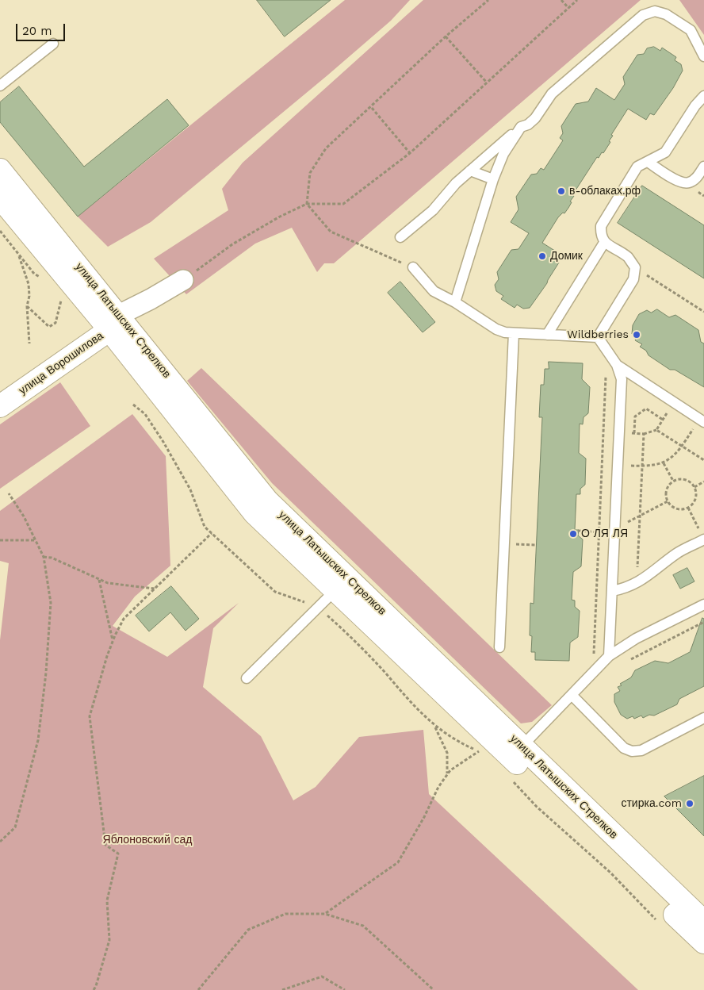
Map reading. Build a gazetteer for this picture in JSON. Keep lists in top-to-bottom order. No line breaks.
{"streets":{"street":["улица Латышских Стрелков","улица Ворошилова"]},"crossings":[["улица Латышских Стрелков","улица Ворошилова"]],"parks":["Яблоновский сад"],"places":["в-облаках.рф","Домик","Wildberries","О ЛЯ ЛЯ","стирка.com"],"scale_bar":"20 m"}
